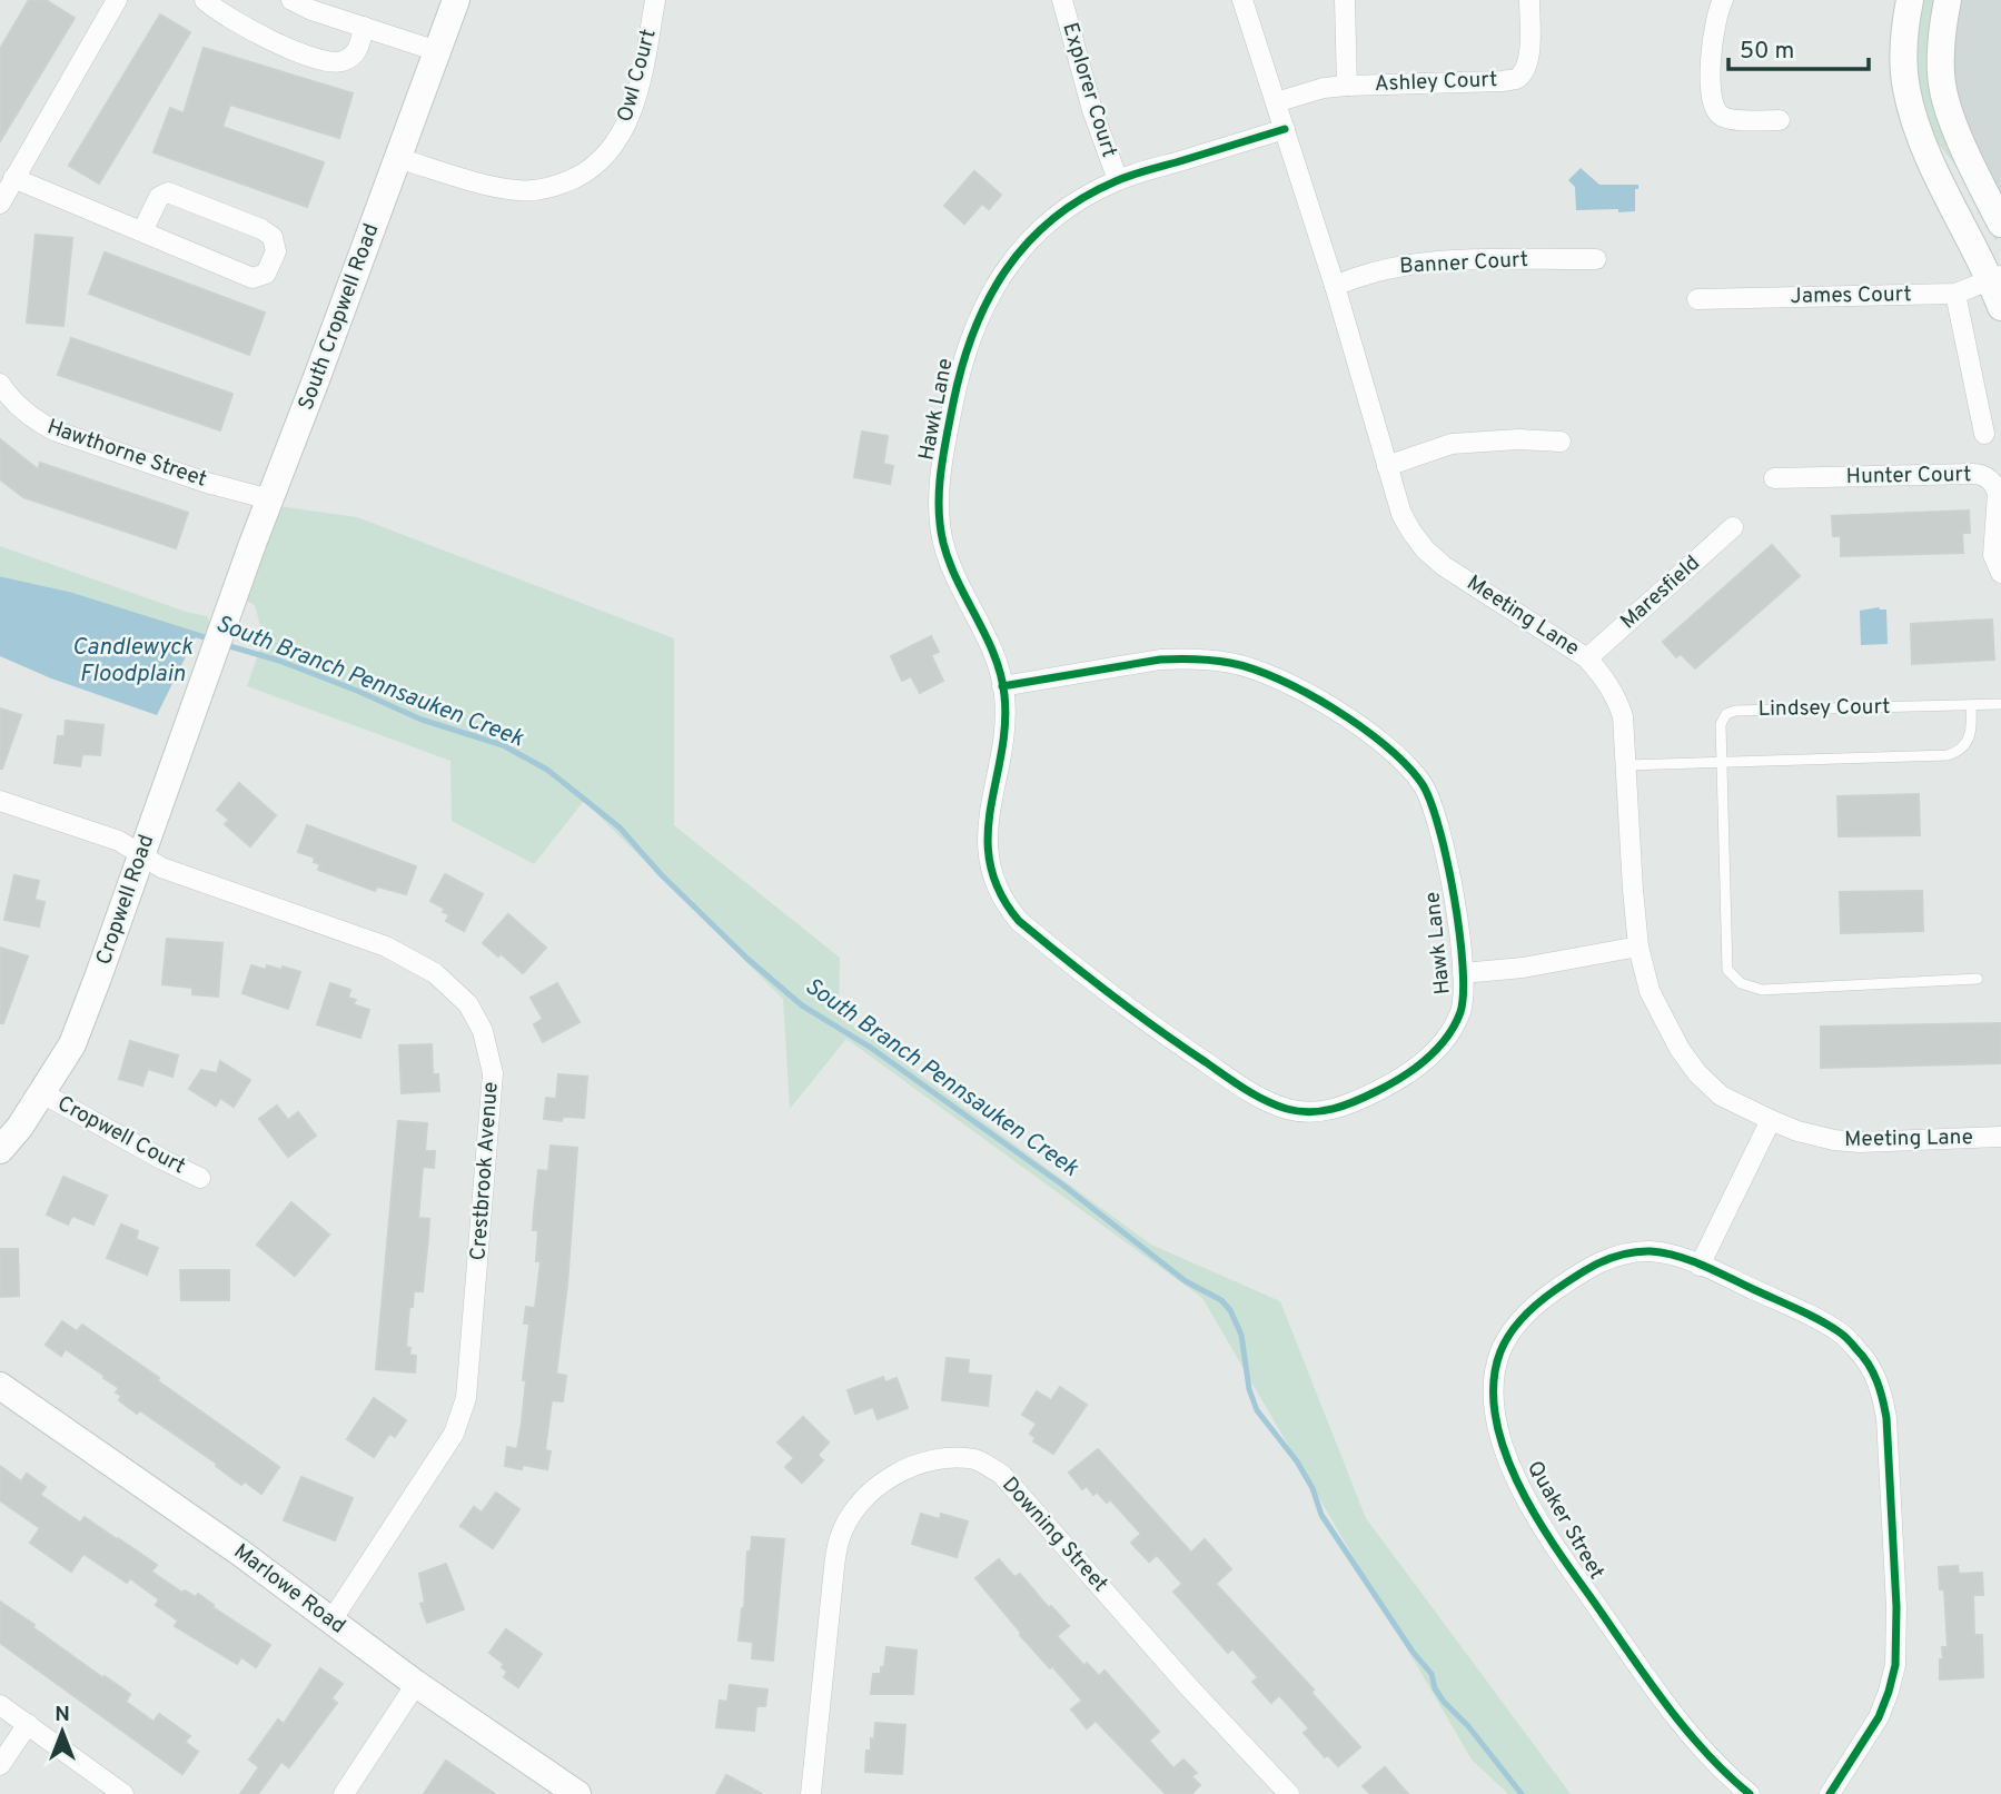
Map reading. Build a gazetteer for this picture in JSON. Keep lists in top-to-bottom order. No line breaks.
{"streets":{"street":["Owl Court","Ashley Court","Explorer Court","Banner Court","James Court","South Cropwell Road","Hawk Lane","Hawthorne Street","Hunter Court","Maresfield","Meeting Lane","Cropwell Road","Cropwell Court","Crestbrook Avenue","Quaker Street","Downing Street","Marlowe Road"],"lane":["Lindsey Court"]},"crossings":[["Owl Court","South Cropwell Road"],["Ashley Court","Meeting Lane"],["Explorer Court","Hawk Lane"],["Banner Court","Meeting Lane"],["James Court","Hunter Court"],["South Cropwell Road","Hawthorne Street"],["South Cropwell Road","Cropwell Road"],["Hawk Lane","Meeting Lane"],["Maresfield","Meeting Lane"],["Cropwell Road","Cropwell Court"],["Cropwell Road","Crestbrook Avenue"],["Crestbrook Avenue","Marlowe Road"]],"water":["Candlewyck Floodplain","South Branch Pennsauken Creek"],"scale_bar":"50 m","north":"top"}
